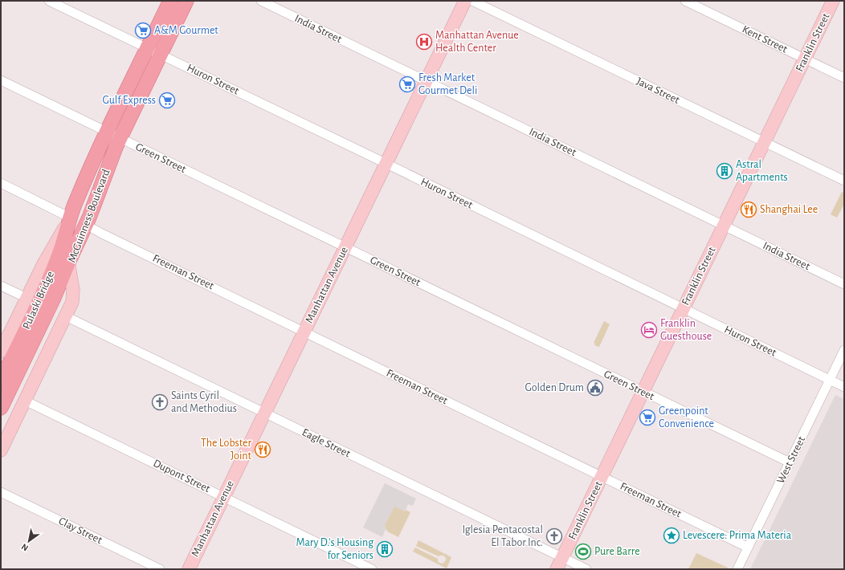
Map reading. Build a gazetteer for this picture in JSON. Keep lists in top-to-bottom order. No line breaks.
{"streets":{"main road":["McGuinness Boulevard","Pulaski Bridge"],"street":["India Street","Kent Street","Franklin Street","Huron Street","Java Street","Green Street","Freeman Street","Manhattan Avenue","Eagle Street","West Street","Dupont Street","Clay Street"]},"crossings":[["India Street","Franklin Street"],["India Street","Manhattan Avenue"],["Kent Street","Franklin Street"],["Franklin Street","Huron Street"],["Franklin Street","Java Street"],["Franklin Street","Green Street"],["Franklin Street","Freeman Street"],["Franklin Street","Eagle Street"],["Huron Street","McGuinness Boulevard"],["Huron Street","Manhattan Avenue"],["Huron Street","West Street"],["Green Street","McGuinness Boulevard"],["Green Street","Manhattan Avenue"],["Green Street","West Street"],["McGuinness Boulevard","Freeman Street"],["McGuinness Boulevard","Pulaski Bridge"],["McGuinness Boulevard","Eagle Street"],["McGuinness Boulevard","Dupont Street"],["Freeman Street","Manhattan Avenue"],["Freeman Street","West Street"],["Manhattan Avenue","Eagle Street"],["Manhattan Avenue","Dupont Street"]],"places":{"supermarket":["A&M Gourmet","Fresh Market Gourmet Deli","Gulf Express","Greenpoint Convenience"],"hospital":["Manhattan Avenue Health Center"],"building":["Astral Apartments","Mary D.'s Housing for Seniors"],"restaurant":["Shanghai Lee","The Lobster Joint"],"hotel":["Franklin Guesthouse"],"public building":["Golden Drum"],"church":["Saints Cyril and Methodius","Iglesia Pentacostal El Tabor Inc."],"place":["Levescere: Prima Materia"],"sports":["Pure Barre"]},"north":"bottom left"}
